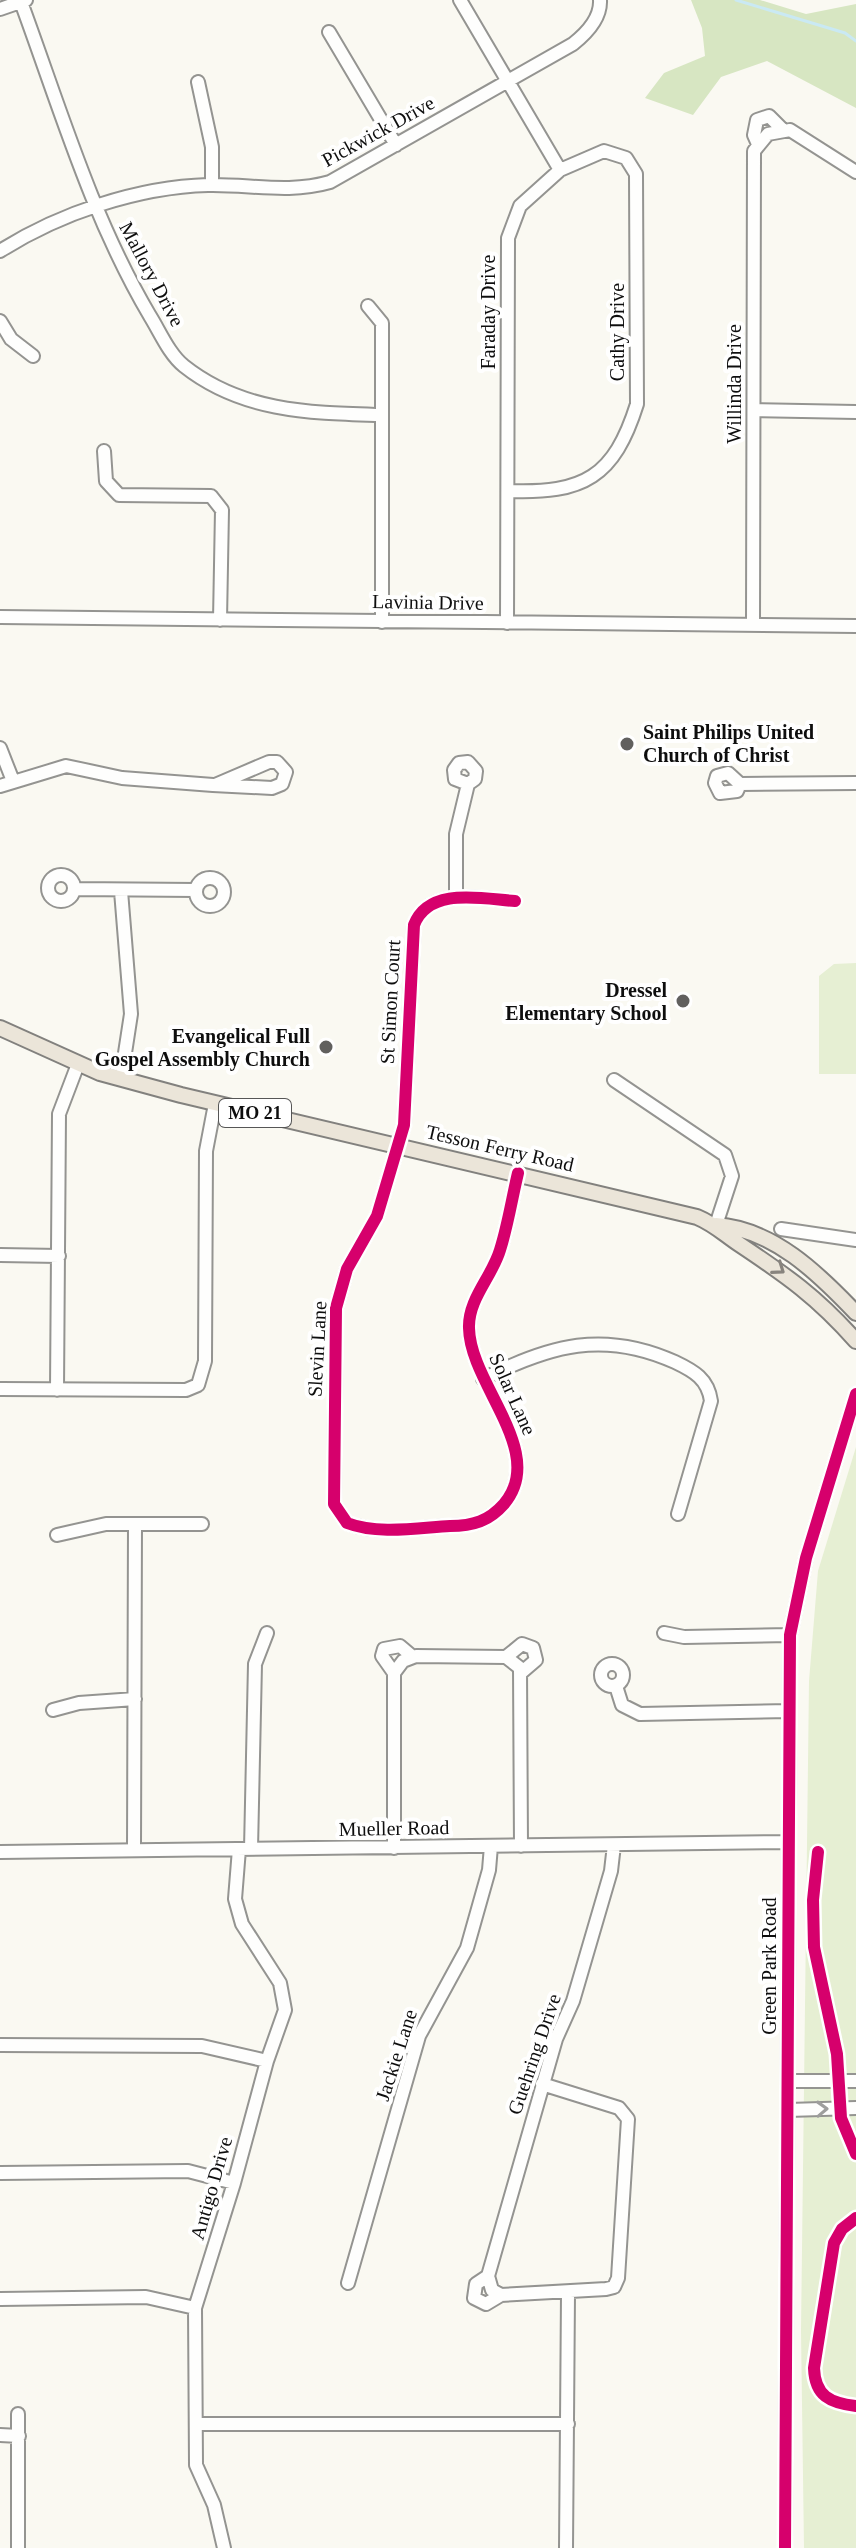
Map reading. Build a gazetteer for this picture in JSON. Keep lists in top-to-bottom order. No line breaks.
{"streets":{"main road":["MO 21","Tesson Ferry Road"],"street":["Pickwick Drive","Mallory Drive","Faraday Drive","Cathy Drive","Willinda Drive","Lavinia Drive","St Simon Court","Slevin Lane","Solar Lane","Mueller Road","Green Park Road","Guehring Drive","Jackie Lane","Antigo Drive"]},"crossings":[["Pickwick Drive","Mallory Drive"],["Faraday Drive","Cathy Drive"],["Faraday Drive","Lavinia Drive"],["Willinda Drive","Lavinia Drive"],["St Simon Court","Tesson Ferry Road"],["St Simon Court","Slevin Lane"],["Tesson Ferry Road","Slevin Lane"],["Tesson Ferry Road","Solar Lane"],["Slevin Lane","Solar Lane"],["Mueller Road","Green Park Road"],["Mueller Road","Guehring Drive"],["Mueller Road","Jackie Lane"],["Mueller Road","Antigo Drive"]],"places":["Saint Philips United Church of Christ","Dressel Elementary School","Evangelical Full Gospel Assembly Church"]}
